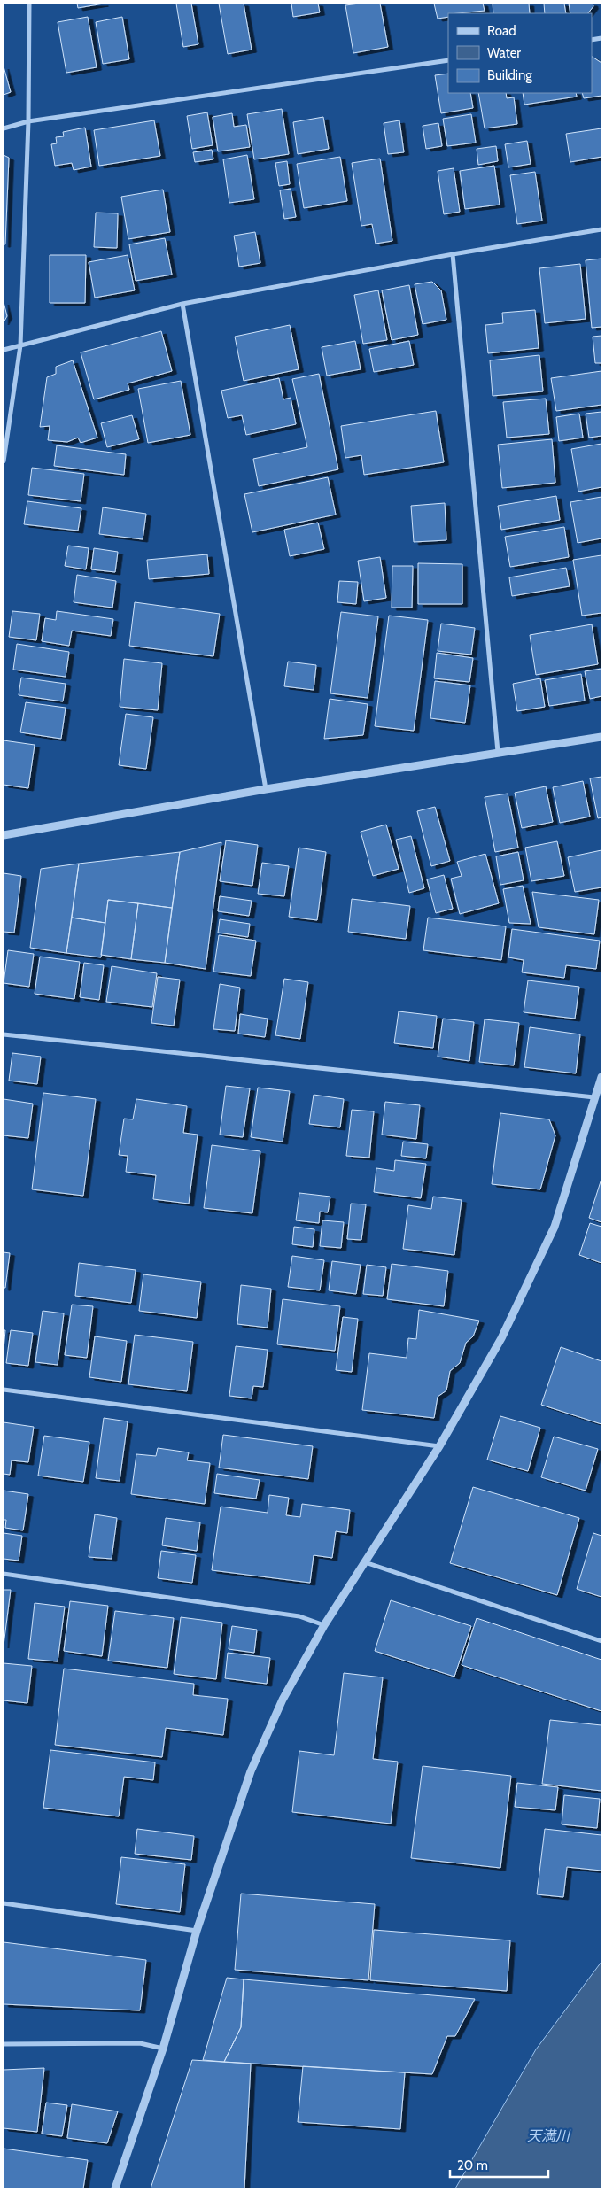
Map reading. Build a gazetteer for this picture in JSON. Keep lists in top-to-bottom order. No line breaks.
{"water":["天満川"],"legend":["Road","Water","Building"],"scale_bar":"20 m"}
